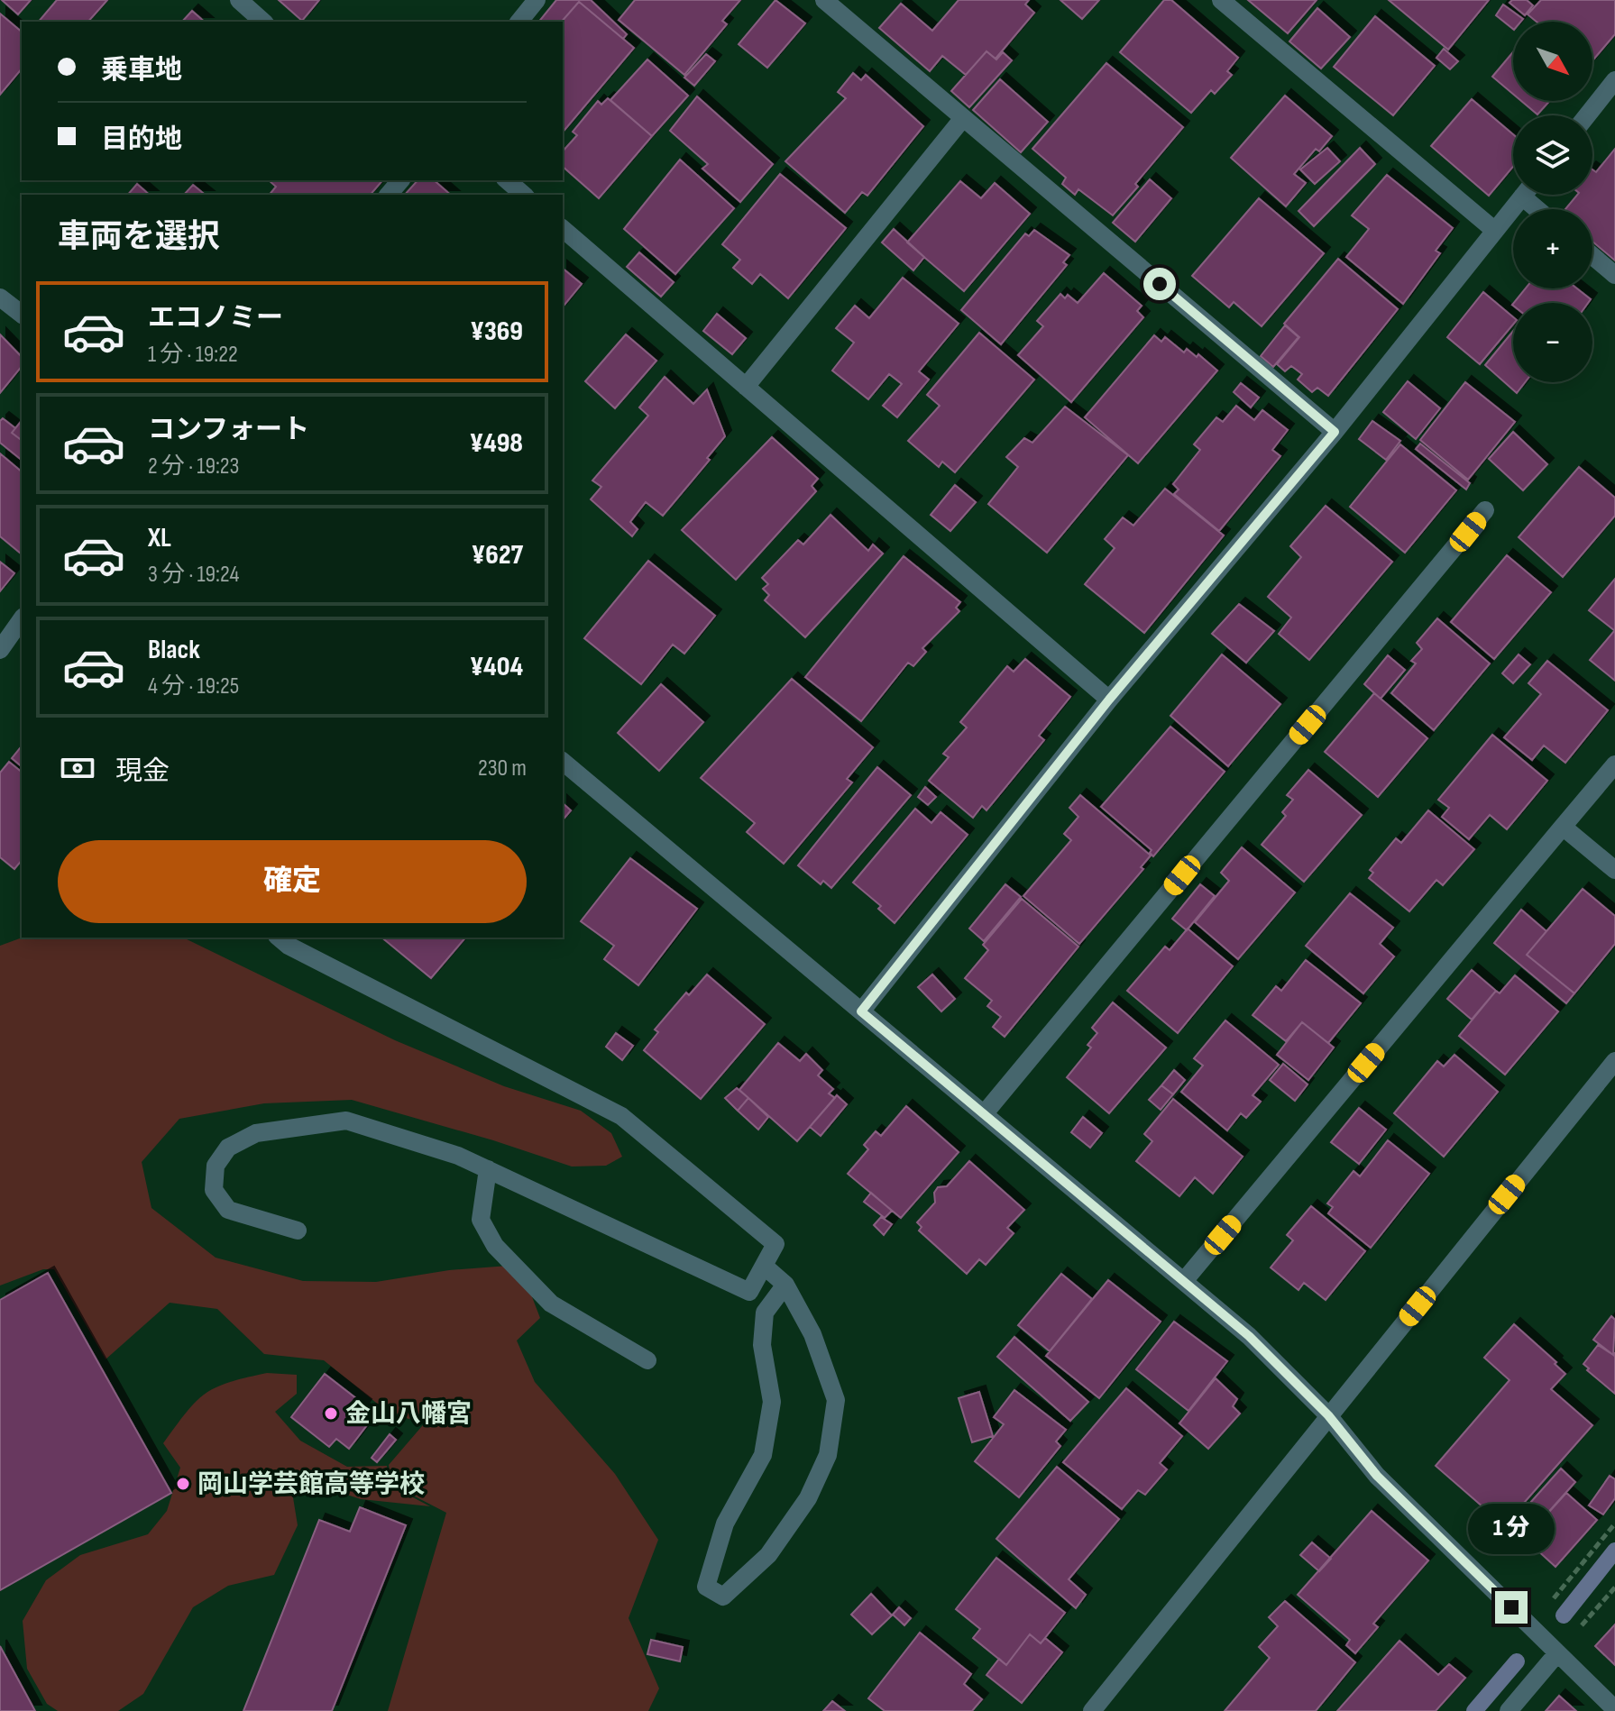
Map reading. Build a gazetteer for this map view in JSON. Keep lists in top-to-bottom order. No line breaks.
{"places":["金山八幡宮","岡山学芸館高等学校"],"north":"bottom right","page":{"map_buttons":["+","−"],"banner":["乗車地","目的地"],"heading":"車両を選択","list":[{"name":"エコノミー","note":"1 分 · 19:22","value":"¥369"},{"name":"コンフォート","note":"2 分 · 19:23","value":"¥498"},{"name":"XL","note":"3 分 · 19:24","value":"¥627"},{"name":"Black","note":"4 分 · 19:25","value":"¥404"}],"pay":["現金","230 m"],"buttons":"確定","bubble":"1 分"}}
